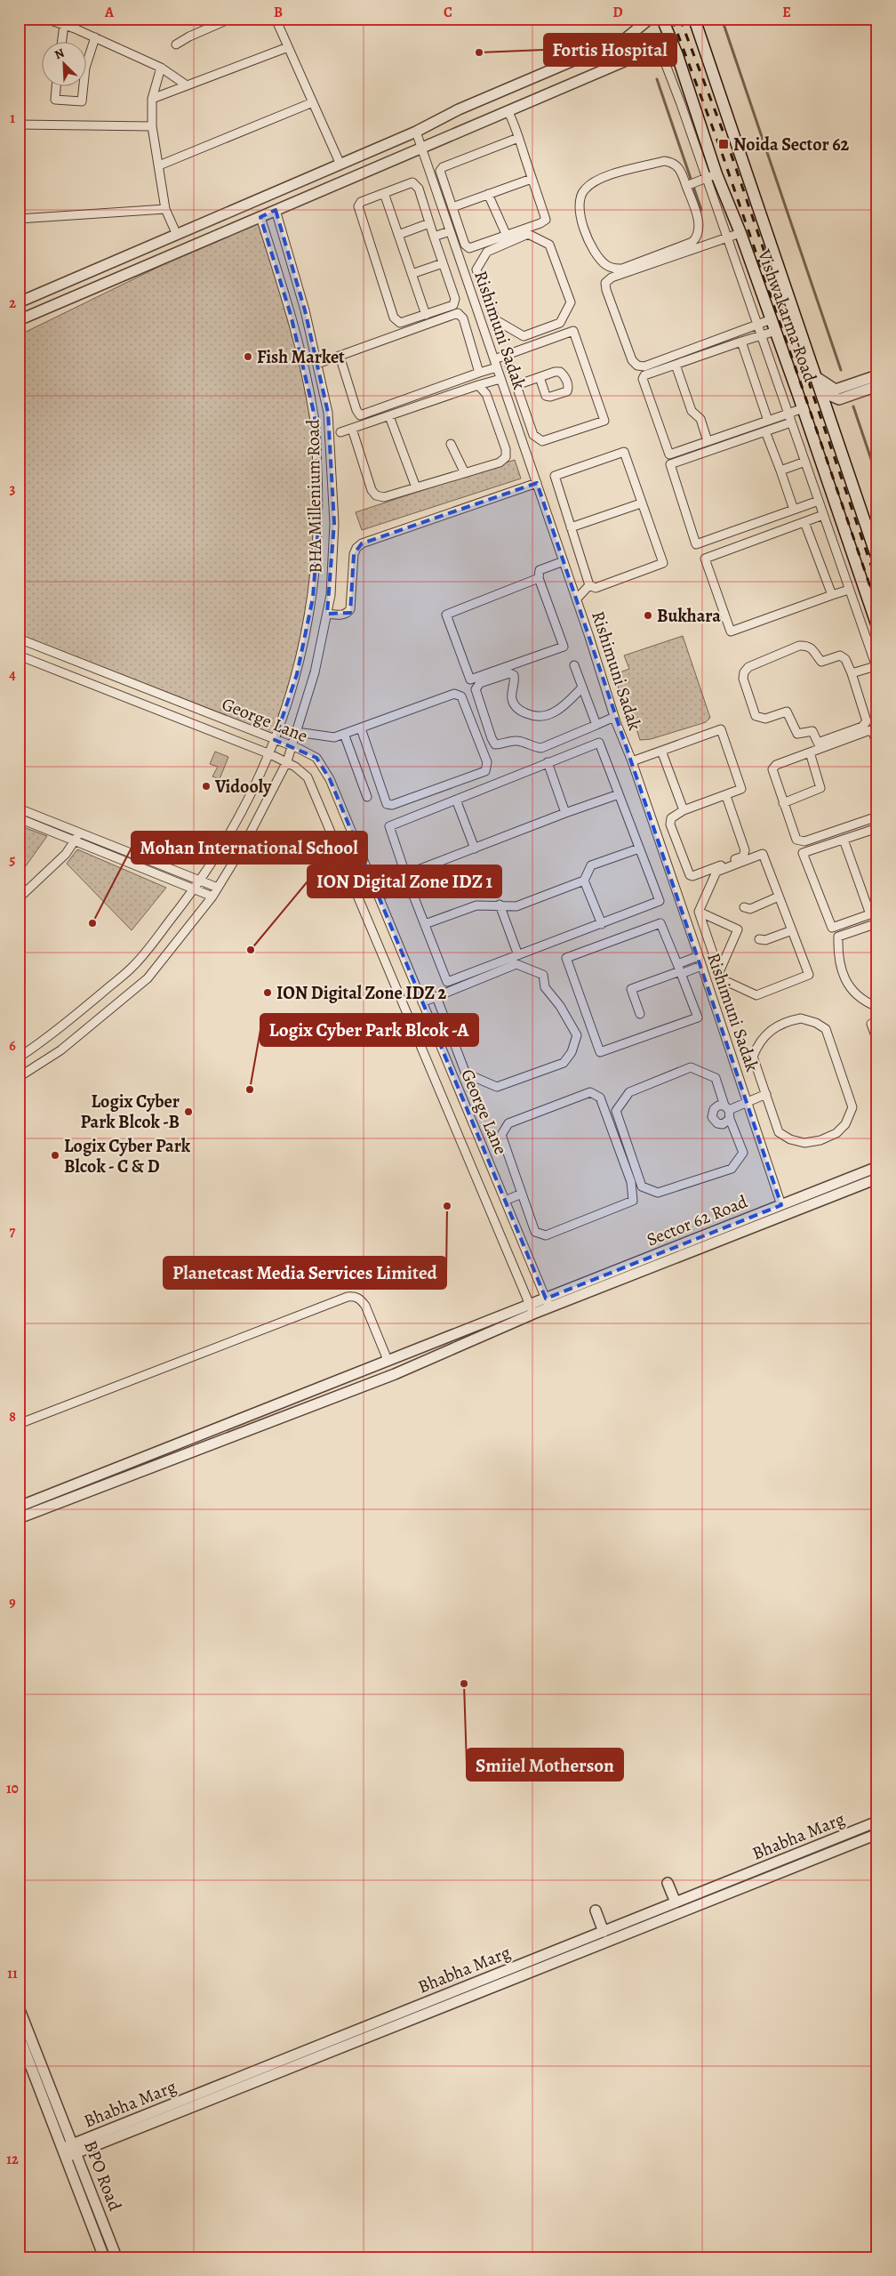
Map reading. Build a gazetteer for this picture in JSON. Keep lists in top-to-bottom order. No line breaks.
{"streets":{"main road":["Vishwakarma Road"],"street":["Rishimuni Sadak","BHA Millenium Road","George Lane","Sector 62 Road","Bhabha Marg","BPO Road"]},"crossings":[["Rishimuni Sadak","Sector 62 Road"],["BHA Millenium Road","George Lane"],["George Lane","Sector 62 Road"],["Bhabha Marg","BPO Road"]],"places":{"other":["Fortis Hospital","Fish Market","Bukhara","Vidooly","Mohan International School","ION Digital Zone IDZ 1","ION Digital Zone IDZ 2","Logix Cyber Park Blcok -A","Logix Cyber Park Blcok -B","Logix Cyber Park Blcok - C & D","Planetcast Media Services Limited","Smiiel Motherson"],"transit":["Noida Sector 62"]},"north":"top left","grid":{"columns":["A","B","C","D","E"],"rows":["1","2","3","4","5","6","7","8","9","10","11","12"]}}
